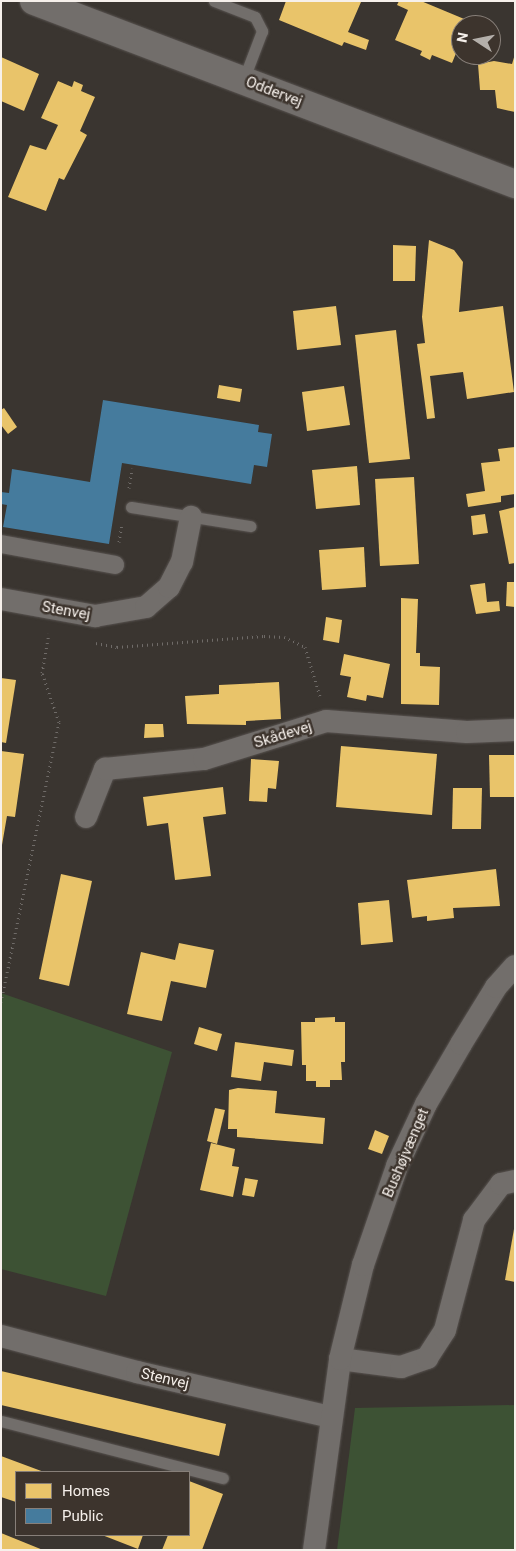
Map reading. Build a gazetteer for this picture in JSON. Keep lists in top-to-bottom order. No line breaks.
{"streets":{"street":["Oddervej","Stenvej","Skådevej","Bushøjvænget"]},"crossings":[["Stenvej","Bushøjvænget"]],"legend":["Homes","Public"],"north":"left"}
